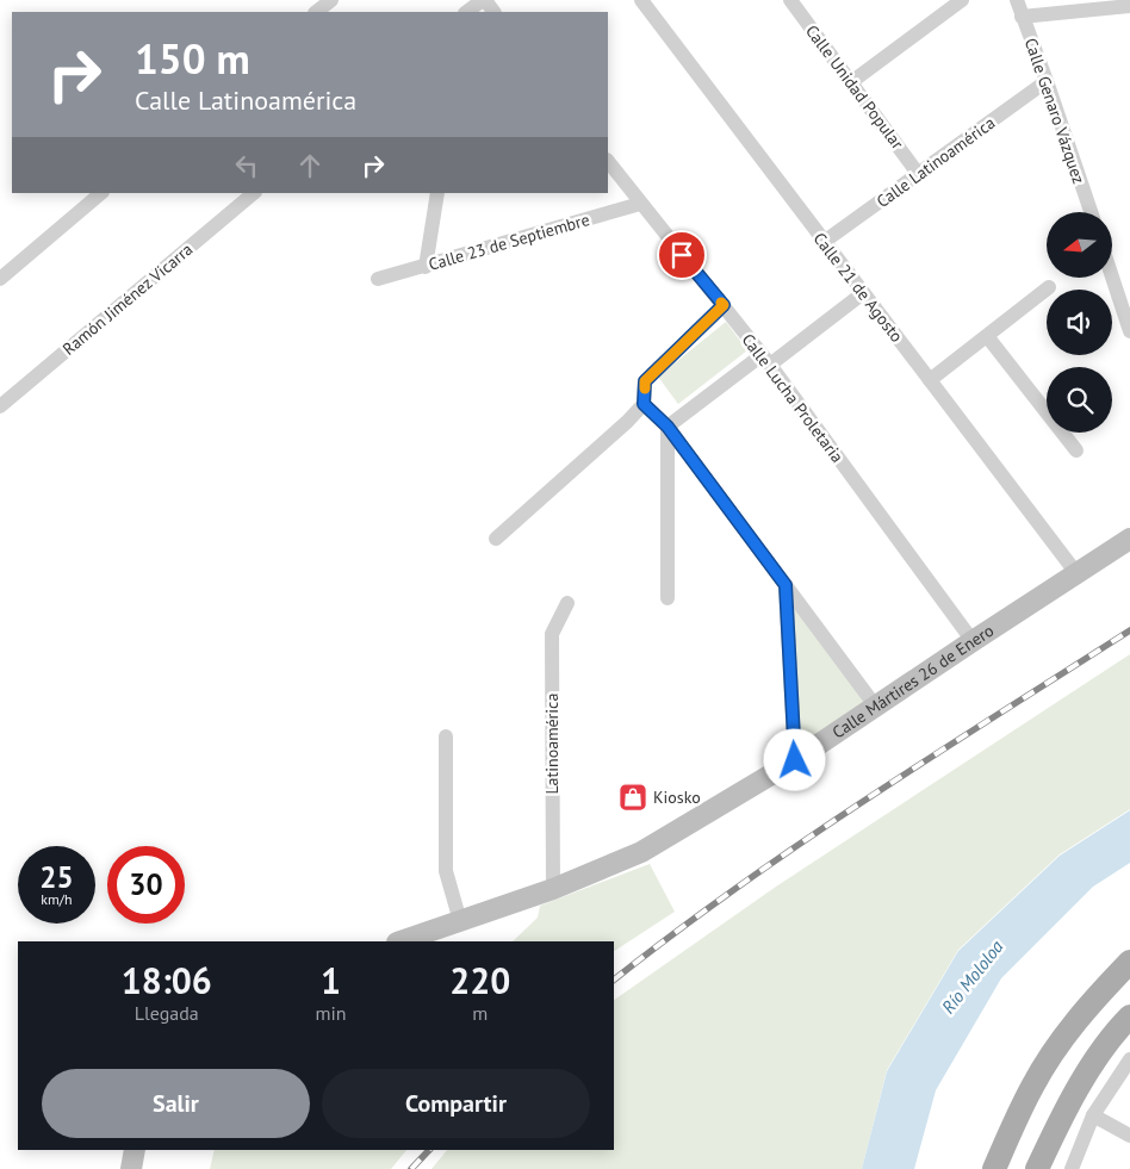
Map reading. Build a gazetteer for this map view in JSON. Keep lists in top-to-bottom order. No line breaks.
{"streets":{"street":["Calle Unidad Popular","Calle Genaro Vázquez","Calle Latinoamérica","Calle 23 de Septiembre","Calle 21 de Agosto","Ramón Jiménez Vicarra","Calle Lucha Proletaria","Calle Mártires 26 de Enero","Latinoamérica"]},"crossings":[["Calle Unidad Popular","Calle Latinoamérica"],["Calle Genaro Vázquez","Calle Latinoamérica"],["Calle Latinoamérica","Calle 21 de Agosto"],["Calle 23 de Septiembre","Calle Lucha Proletaria"],["Calle 21 de Agosto","Calle Mártires 26 de Enero"],["Calle Lucha Proletaria","Calle Mártires 26 de Enero"],["Calle Mártires 26 de Enero","Latinoamérica"]],"water":["Río Mololoa"],"places":{"shop":["Kiosko"]},"north":"left","page":{"turn":["150 m","Calle Latinoamérica"],"speed":"25 km/h","limit":"30","eta":["18:06","Llegada","1","min","220","m"],"buttons":["Salir","Compartir"]}}
